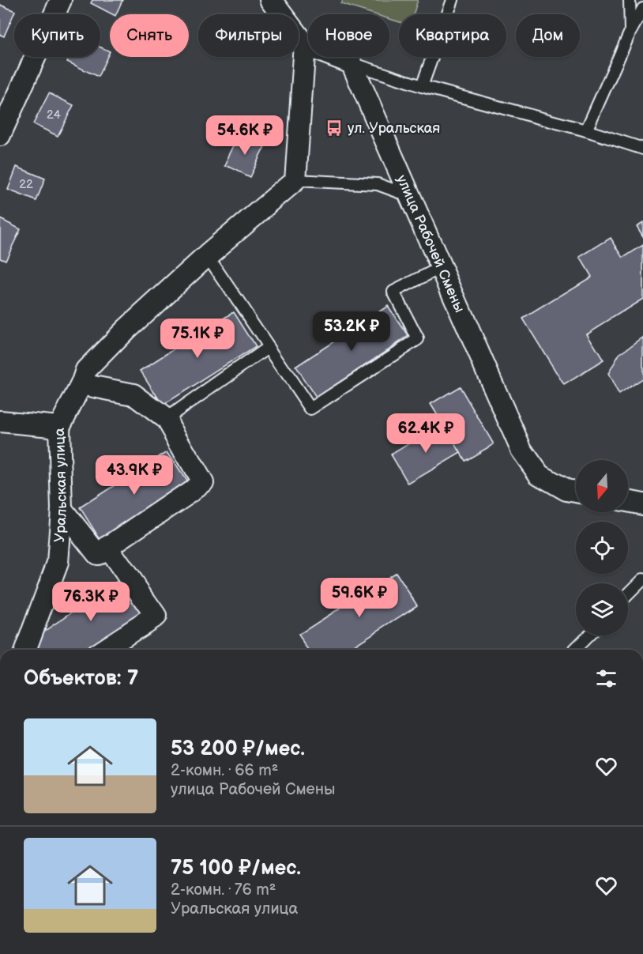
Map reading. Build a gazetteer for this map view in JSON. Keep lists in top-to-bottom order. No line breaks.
{"streets":{"street":["улица Рабочей Смены","Уральская улица"]},"places":{"bus stop":["ул. Уральская"]},"house_numbers":["24","22"],"north":"bottom","page":{"chip":["Купить","Снять","Фильтры","Новое","Квартира","Дом"],"price":["54.6K ₽","53.2K ₽","75.1K ₽","62.4K ₽","43.9K ₽","59.6K ₽","76.3K ₽"],"heading":"Объектов: 7","list":[{"name":"53 200 ₽/мес.","note":"2-комн. · 66 m² · улица Рабочей Смены"},{"name":"75 100 ₽/мес.","note":"2-комн. · 76 m² · Уральская улица"}]}}
